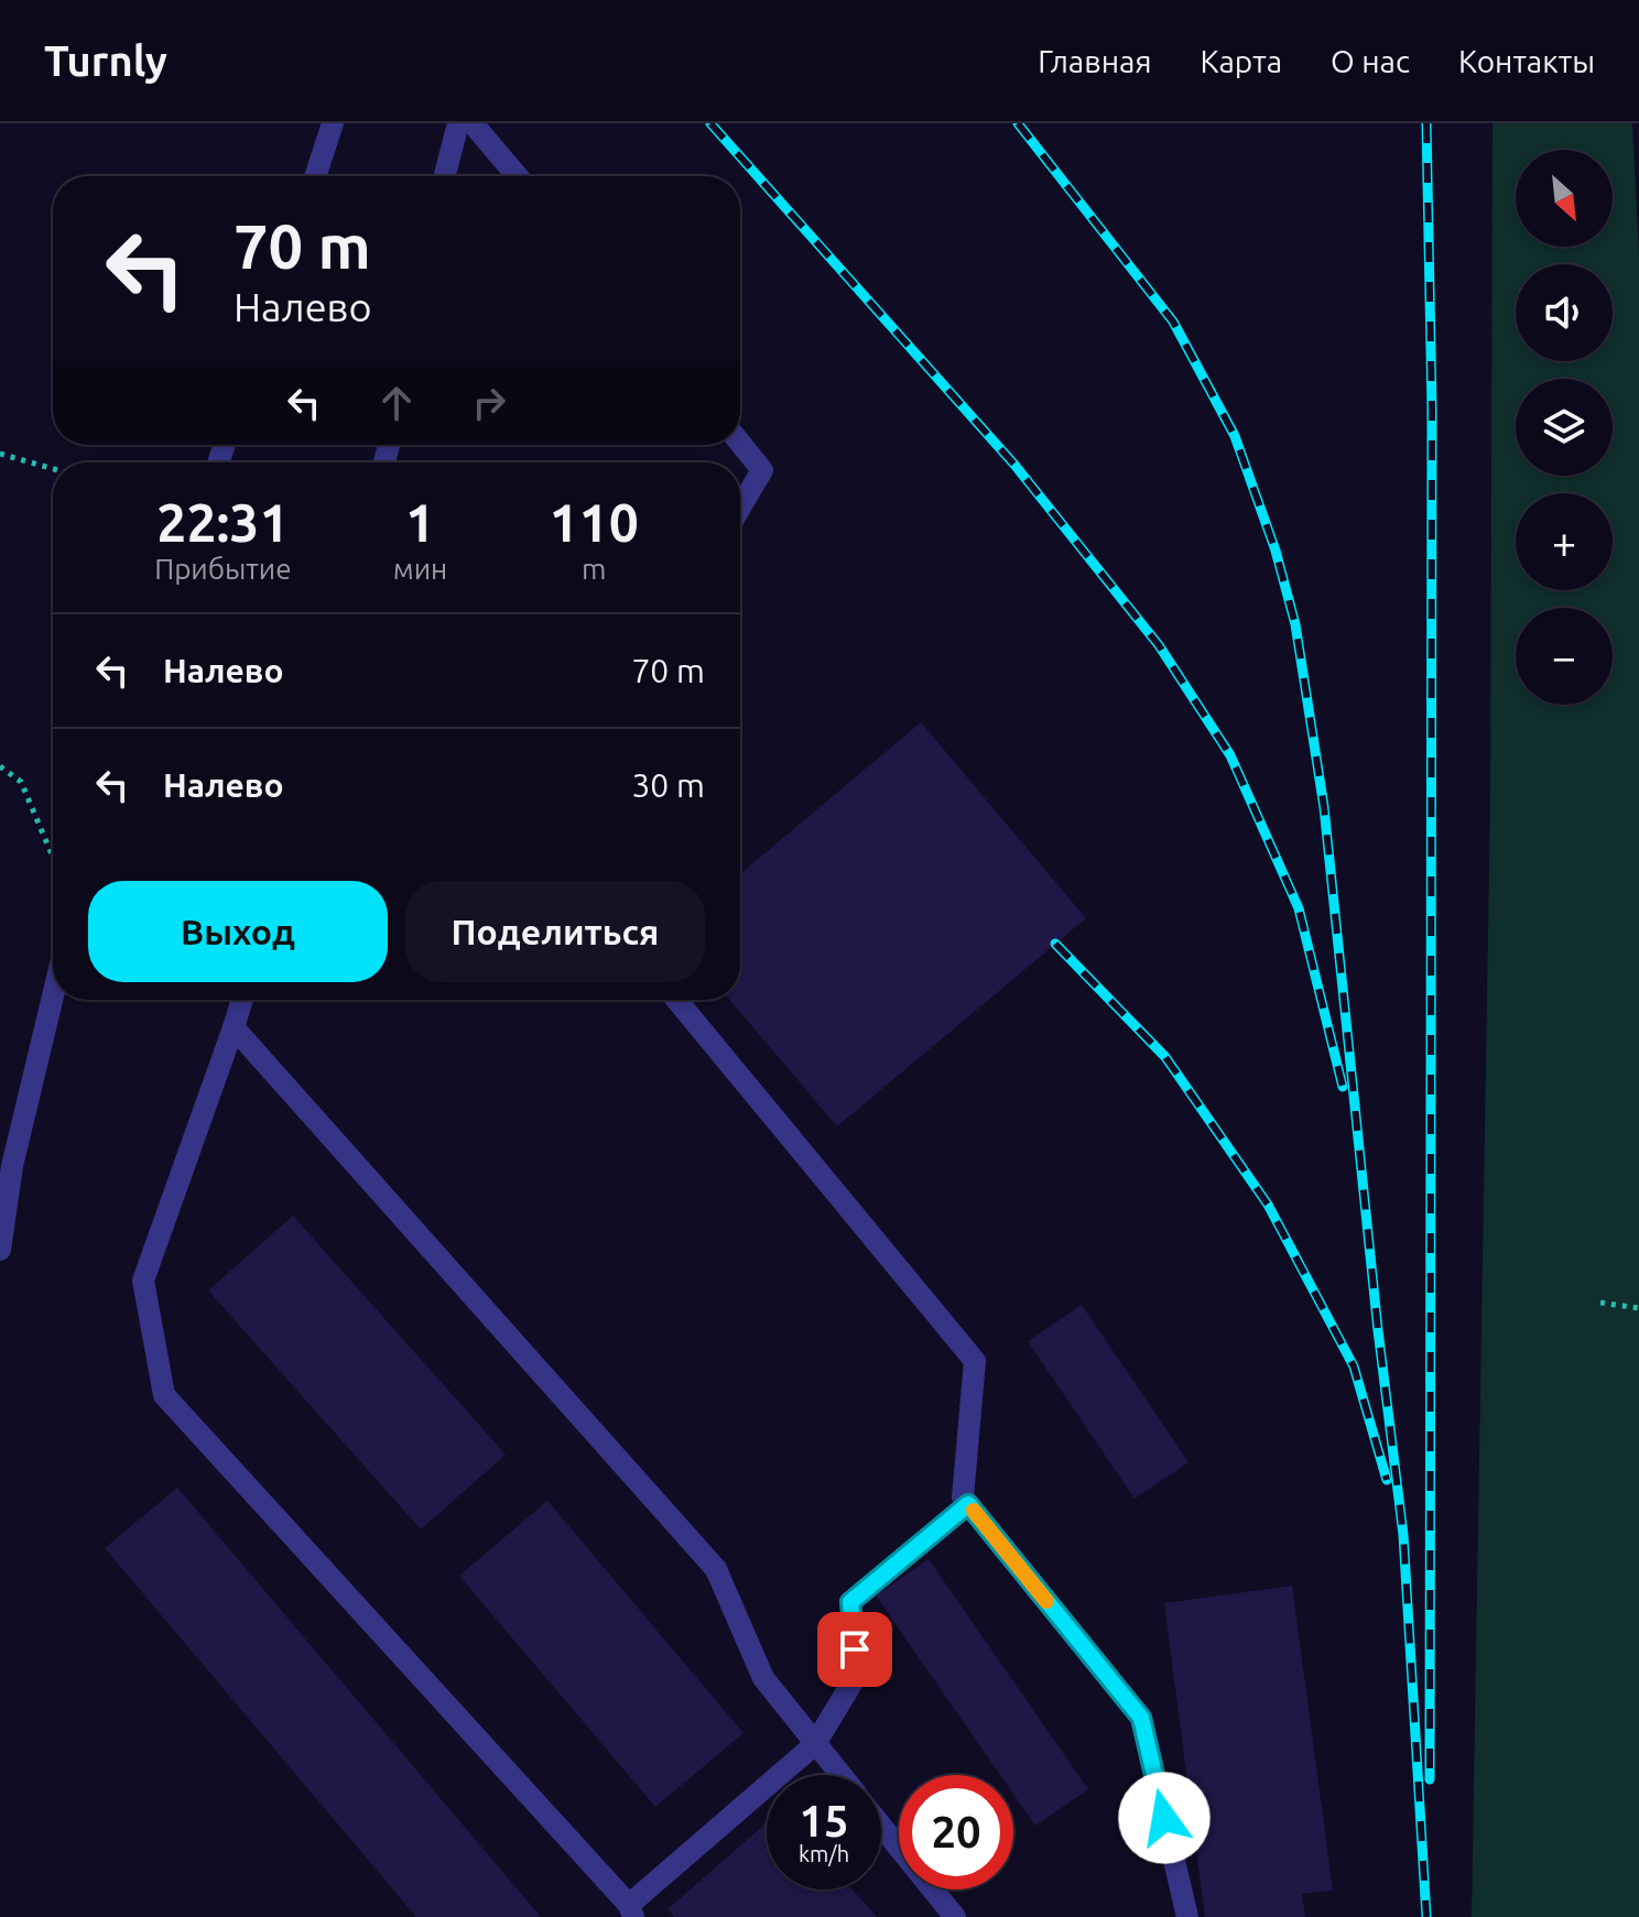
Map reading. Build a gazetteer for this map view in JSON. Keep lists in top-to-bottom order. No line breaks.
{"north":"bottom right","page":{"header":"Turnly","nav":["Главная","Карта","О нас","Контакты"],"map_buttons":["+","−"],"turn":["70 m","Налево"],"eta":["22:31","Прибытие","1","мин","110","m"],"list":[{"name":"Налево","value":"70 m"},{"name":"Налево","value":"30 m"}],"buttons":["Выход","Поделиться"],"speed":"15 km/h","limit":"20"}}
